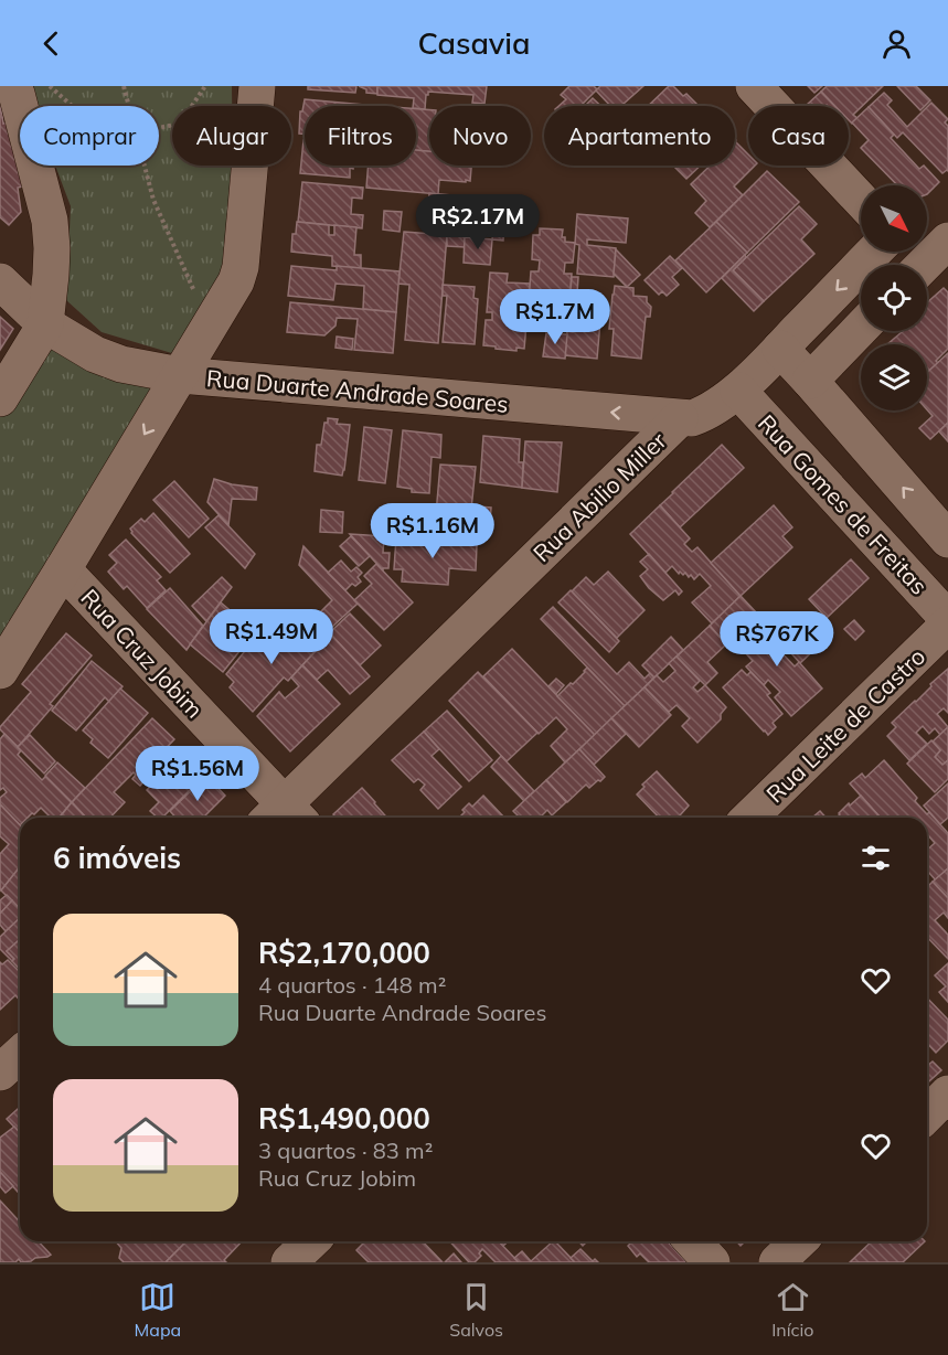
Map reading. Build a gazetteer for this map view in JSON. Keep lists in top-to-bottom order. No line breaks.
{"streets":{"street":["Rua Duarte Andrade Soares","Rua Abilio Miller","Rua Gomes de Freitas","Rua Cruz Jobim","Rua Leite de Castro"]},"crossings":[["Rua Duarte Andrade Soares","Rua Abilio Miller"],["Rua Abilio Miller","Rua Gomes de Freitas"],["Rua Abilio Miller","Rua Cruz Jobim"]],"one_way":["Rua Duarte Andrade Soares"],"north":"bottom right","page":{"header":"Casavia","chip":["Comprar","Alugar","Filtros","Novo","Apartamento","Casa"],"price":["R$2.17M","R$1.7M","R$1.16M","R$1.49M","R$767K","R$1.56M"],"heading":"6 imóveis","list":[{"name":"R$2,170,000","note":"4 quartos · 148 m² · Rua Duarte Andrade Soares"},{"name":"R$1,490,000","note":"3 quartos · 83 m² · Rua Cruz Jobim"}],"tabs":["Mapa","Salvos","Início"]}}
